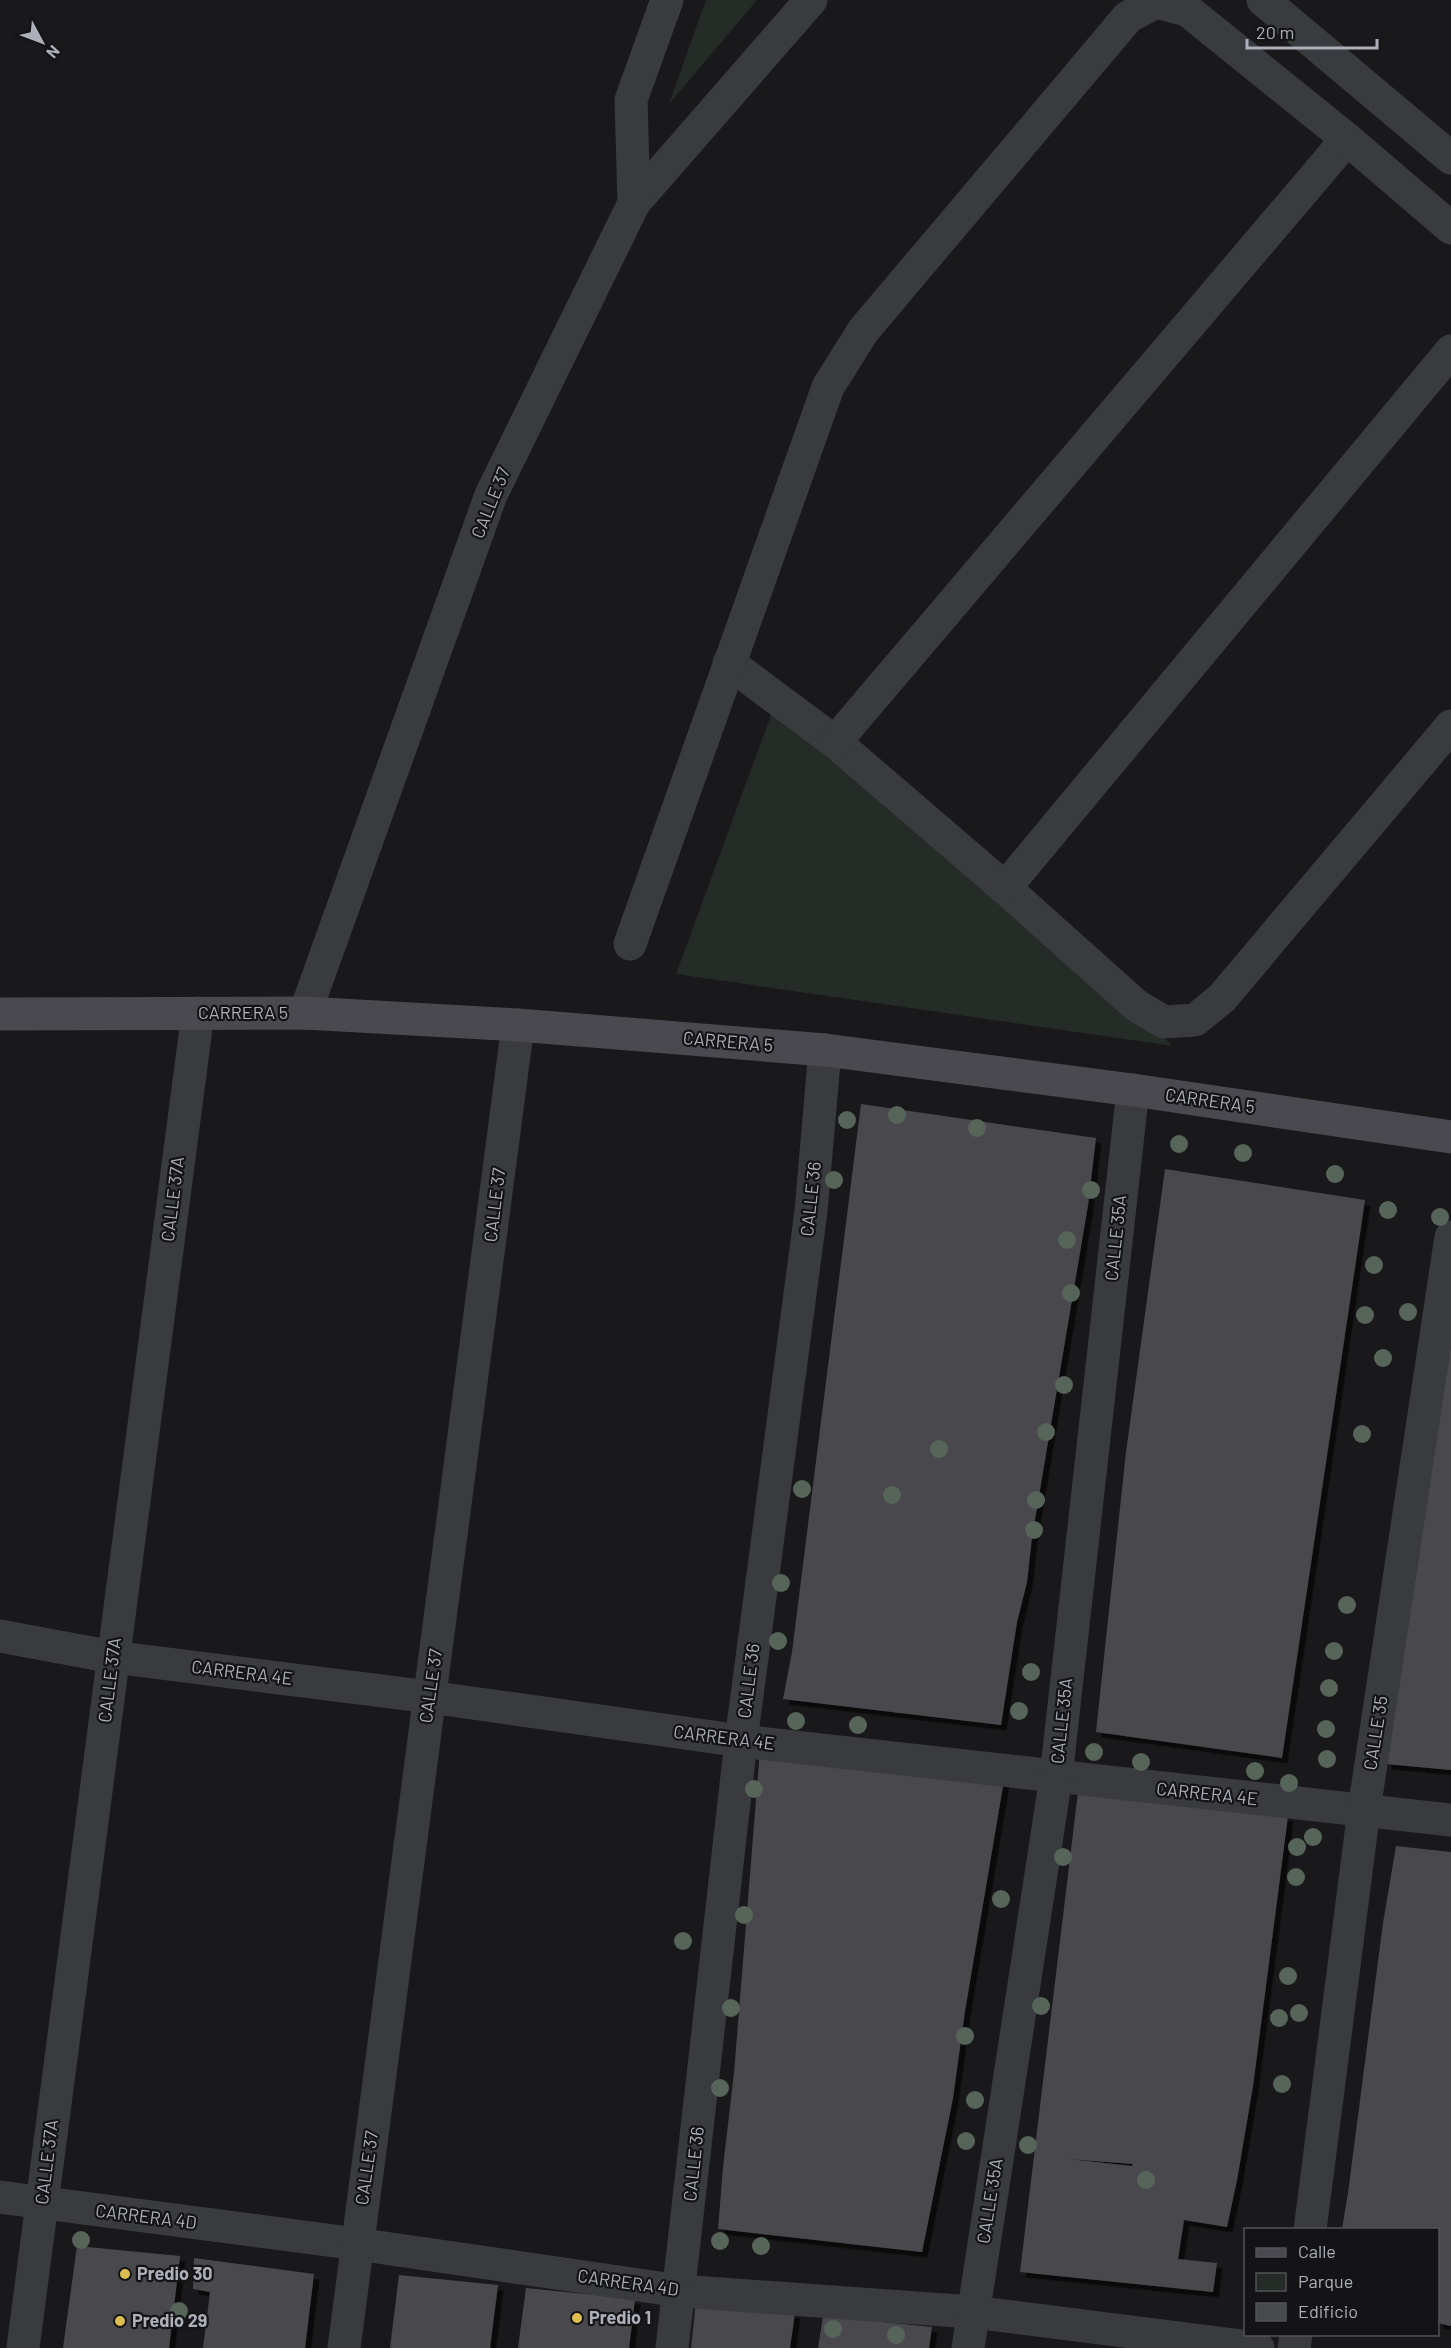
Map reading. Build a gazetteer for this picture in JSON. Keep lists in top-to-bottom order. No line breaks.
{"streets":{"street":["CALLE 37","CARRERA 5","CALLE 37A","CALLE 36","CALLE 35A","CARRERA 4E","CALLE 35","CARRERA 4D"]},"crossings":[["CALLE 37","CARRERA 5"],["CALLE 37","CARRERA 4E"],["CALLE 37","CARRERA 4D"],["CARRERA 5","CALLE 37A"],["CARRERA 5","CALLE 36"],["CARRERA 5","CALLE 35A"],["CALLE 37A","CARRERA 4E"],["CALLE 37A","CARRERA 4D"],["CALLE 36","CARRERA 4E"],["CALLE 36","CARRERA 4D"],["CALLE 35A","CARRERA 4E"],["CALLE 35A","CARRERA 4D"],["CARRERA 4E","CALLE 35"]],"places":["Predio 30","Predio 1","Predio 29"],"legend":["Calle","Parque","Edificio"],"scale_bar":"20 m","north":"bottom right"}
